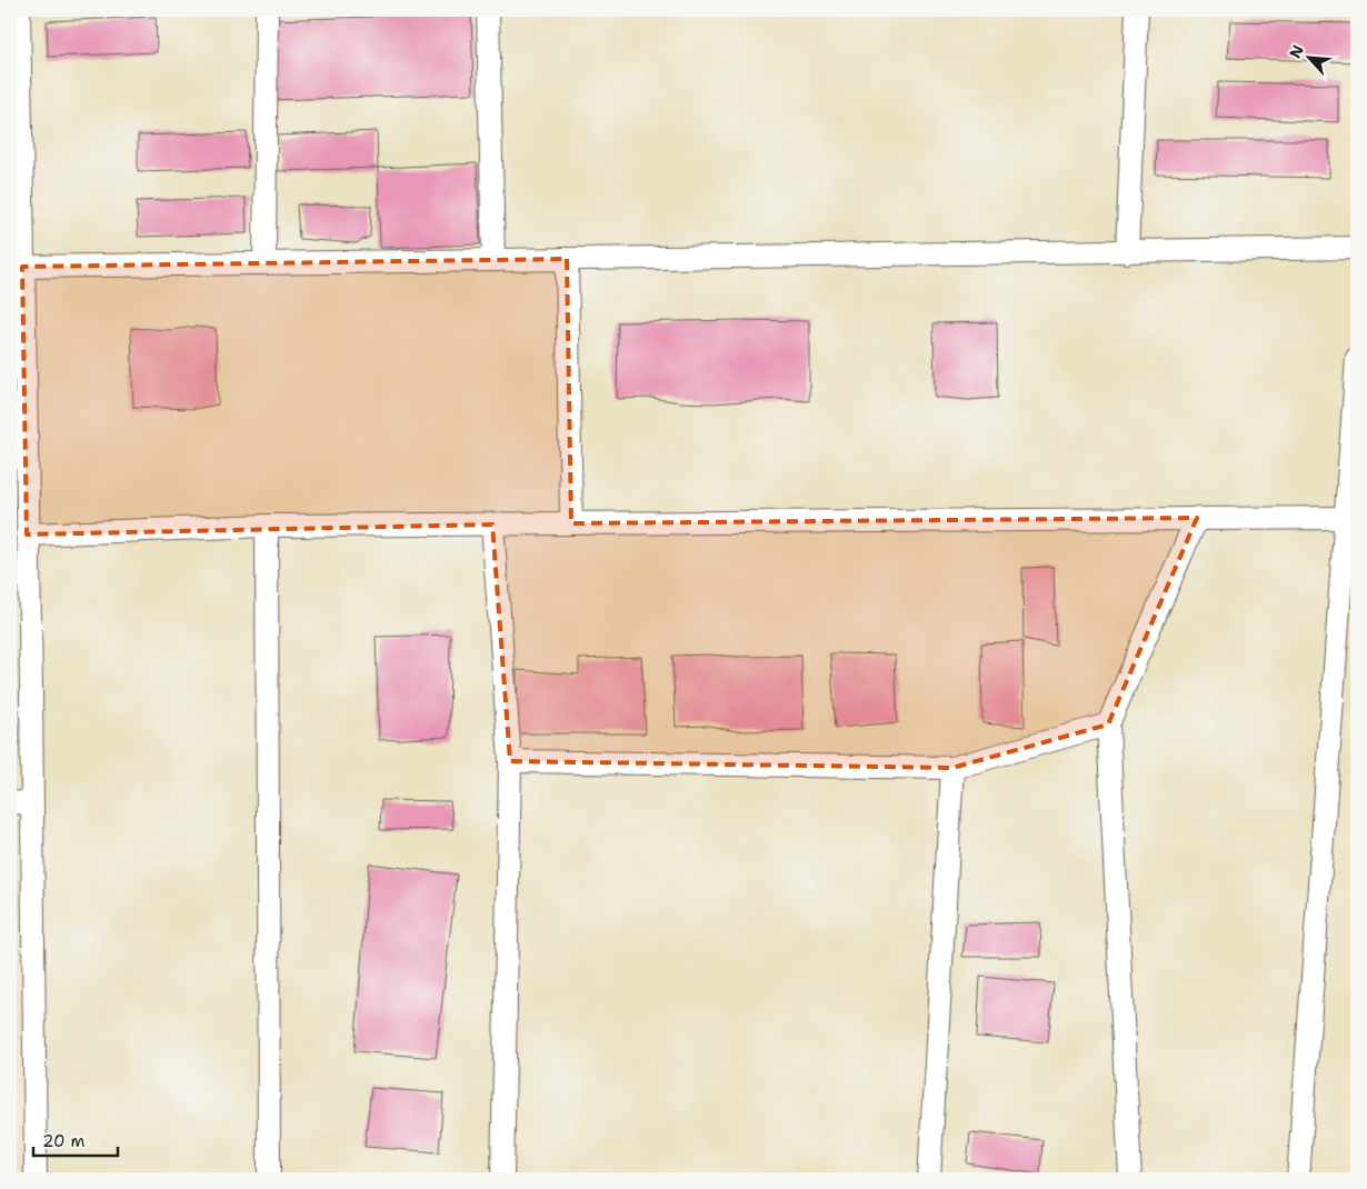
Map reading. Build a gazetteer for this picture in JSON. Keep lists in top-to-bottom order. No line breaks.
{"scale_bar":"20 m","north":"top left"}
